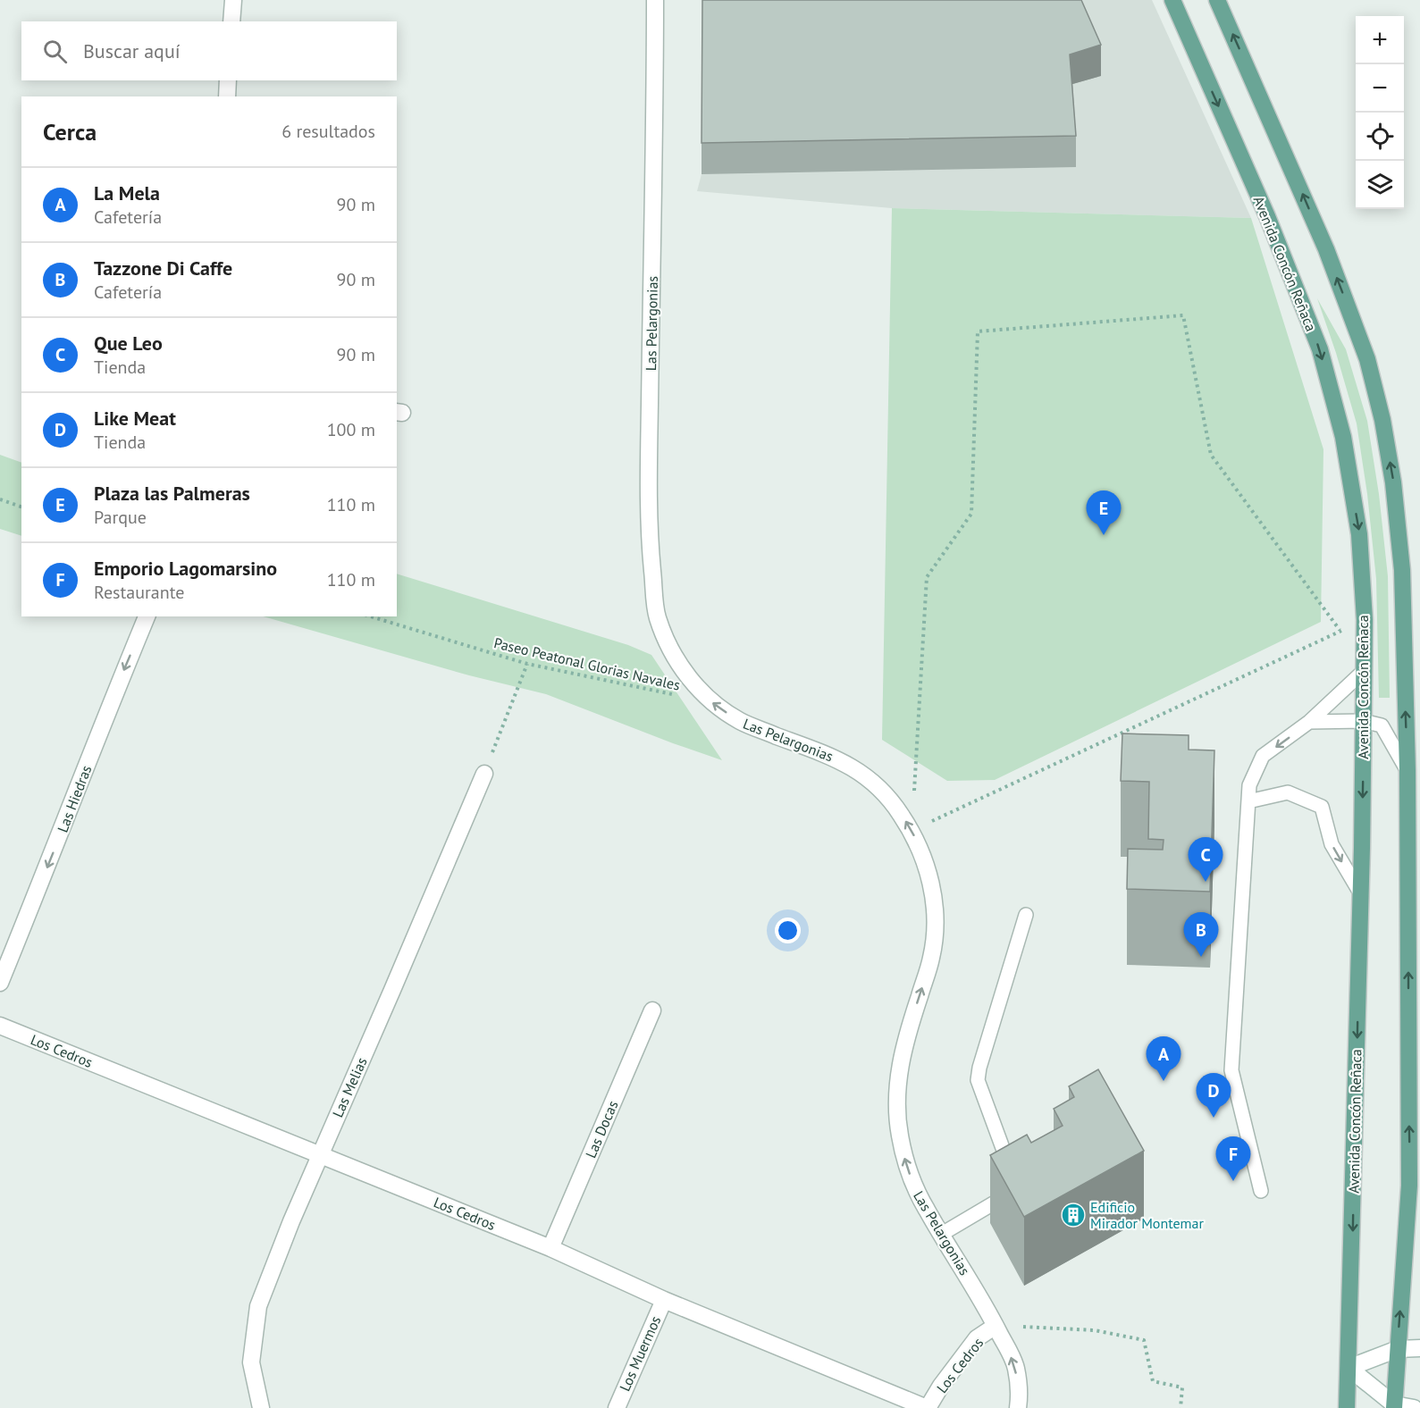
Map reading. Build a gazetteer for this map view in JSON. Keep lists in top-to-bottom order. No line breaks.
{"streets":{"main road":["Avenida Concón Reñaca"],"street":["Las Pelargonias","Las Hiedras","Los Cedros","Las Melias","Las Docas","Los Muermos"],"path":["Paseo Peatonal Glorias Navales"]},"crossings":[["Las Pelargonias","Paseo Peatonal Glorias Navales"],["Las Pelargonias","Los Cedros"],["Los Cedros","Las Melias"],["Los Cedros","Las Docas"],["Los Cedros","Los Muermos"]],"one_way":["Las Pelargonias","Las Hiedras"],"places":{"building":["Edificio Mirador Montemar"]},"page":{"map_buttons":["+","−"],"search":"Buscar aquí","heading":["Cerca","6 resultados"],"list":[{"mark":"A","name":"La Mela","note":"Cafetería","value":"90 m"},{"mark":"B","name":"Tazzone Di Caffe","note":"Cafetería","value":"90 m"},{"mark":"C","name":"Que Leo","note":"Tienda","value":"90 m"},{"mark":"D","name":"Like Meat","note":"Tienda","value":"100 m"},{"mark":"E","name":"Plaza las Palmeras","note":"Parque","value":"110 m"},{"mark":"F","name":"Emporio Lagomarsino","note":"Restaurante","value":"110 m"}],"pins":["E","C","B","A","D","F"]}}
